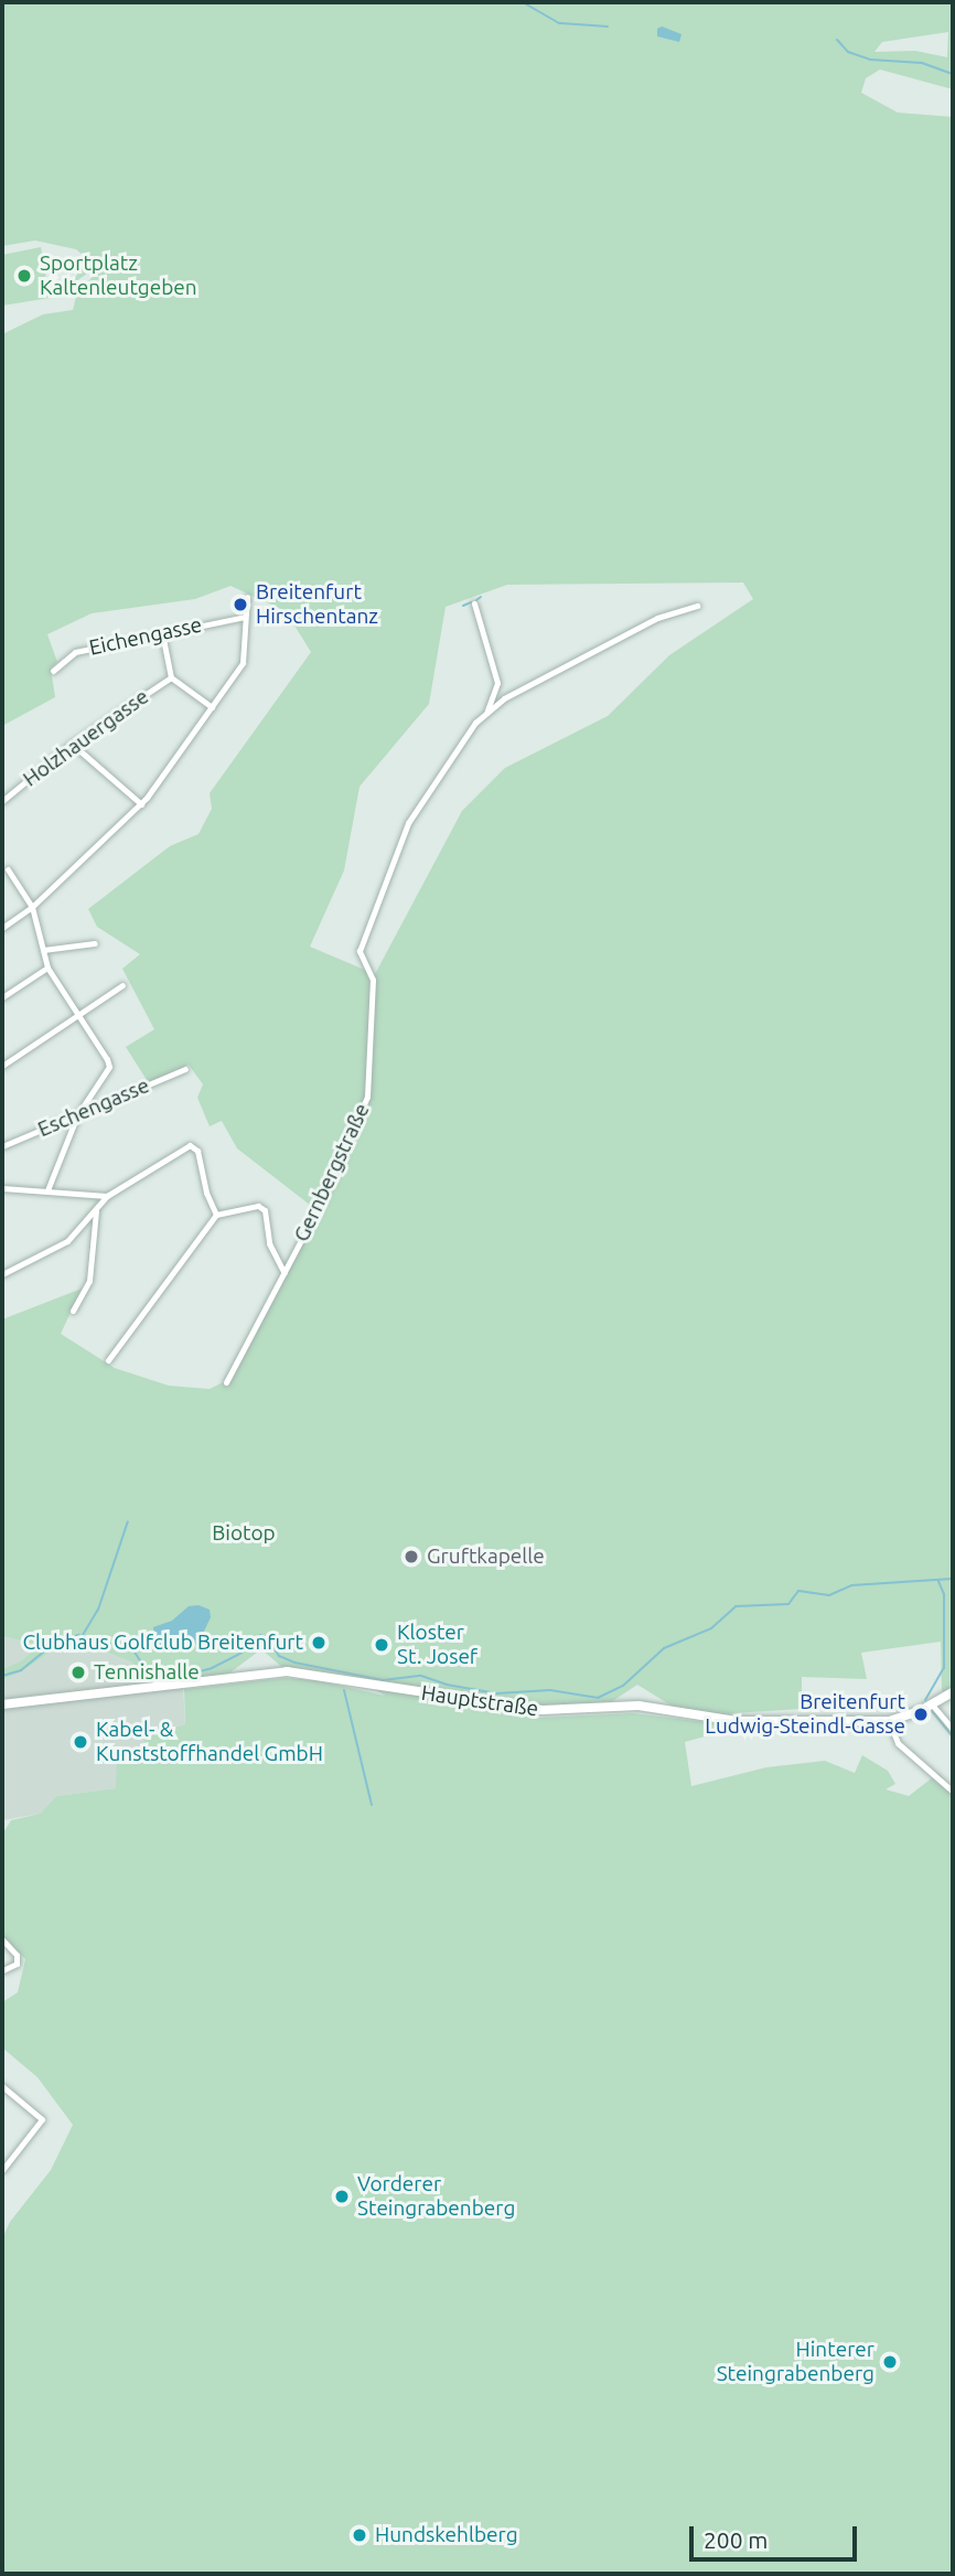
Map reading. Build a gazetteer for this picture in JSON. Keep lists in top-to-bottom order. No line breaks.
{"streets":{"main road":["Hauptstraße"],"street":["Eichengasse","Holzhauergasse","Eschengasse","Gernbergstraße"]},"parks":["Biotop"],"places":["Sportplatz Kaltenleutgeben","Breitenfurt Hirschentanz","Gruftkapelle","Clubhaus Golfclub Breitenfurt","Kloster St. Josef","Tennishalle","Breitenfurt Ludwig-Steindl-Gasse","Kabel- & Kunststoffhandel GmbH","Vorderer Steingrabenberg","Hinterer Steingrabenberg","Hundskehlberg"],"scale_bar":"200 m"}
